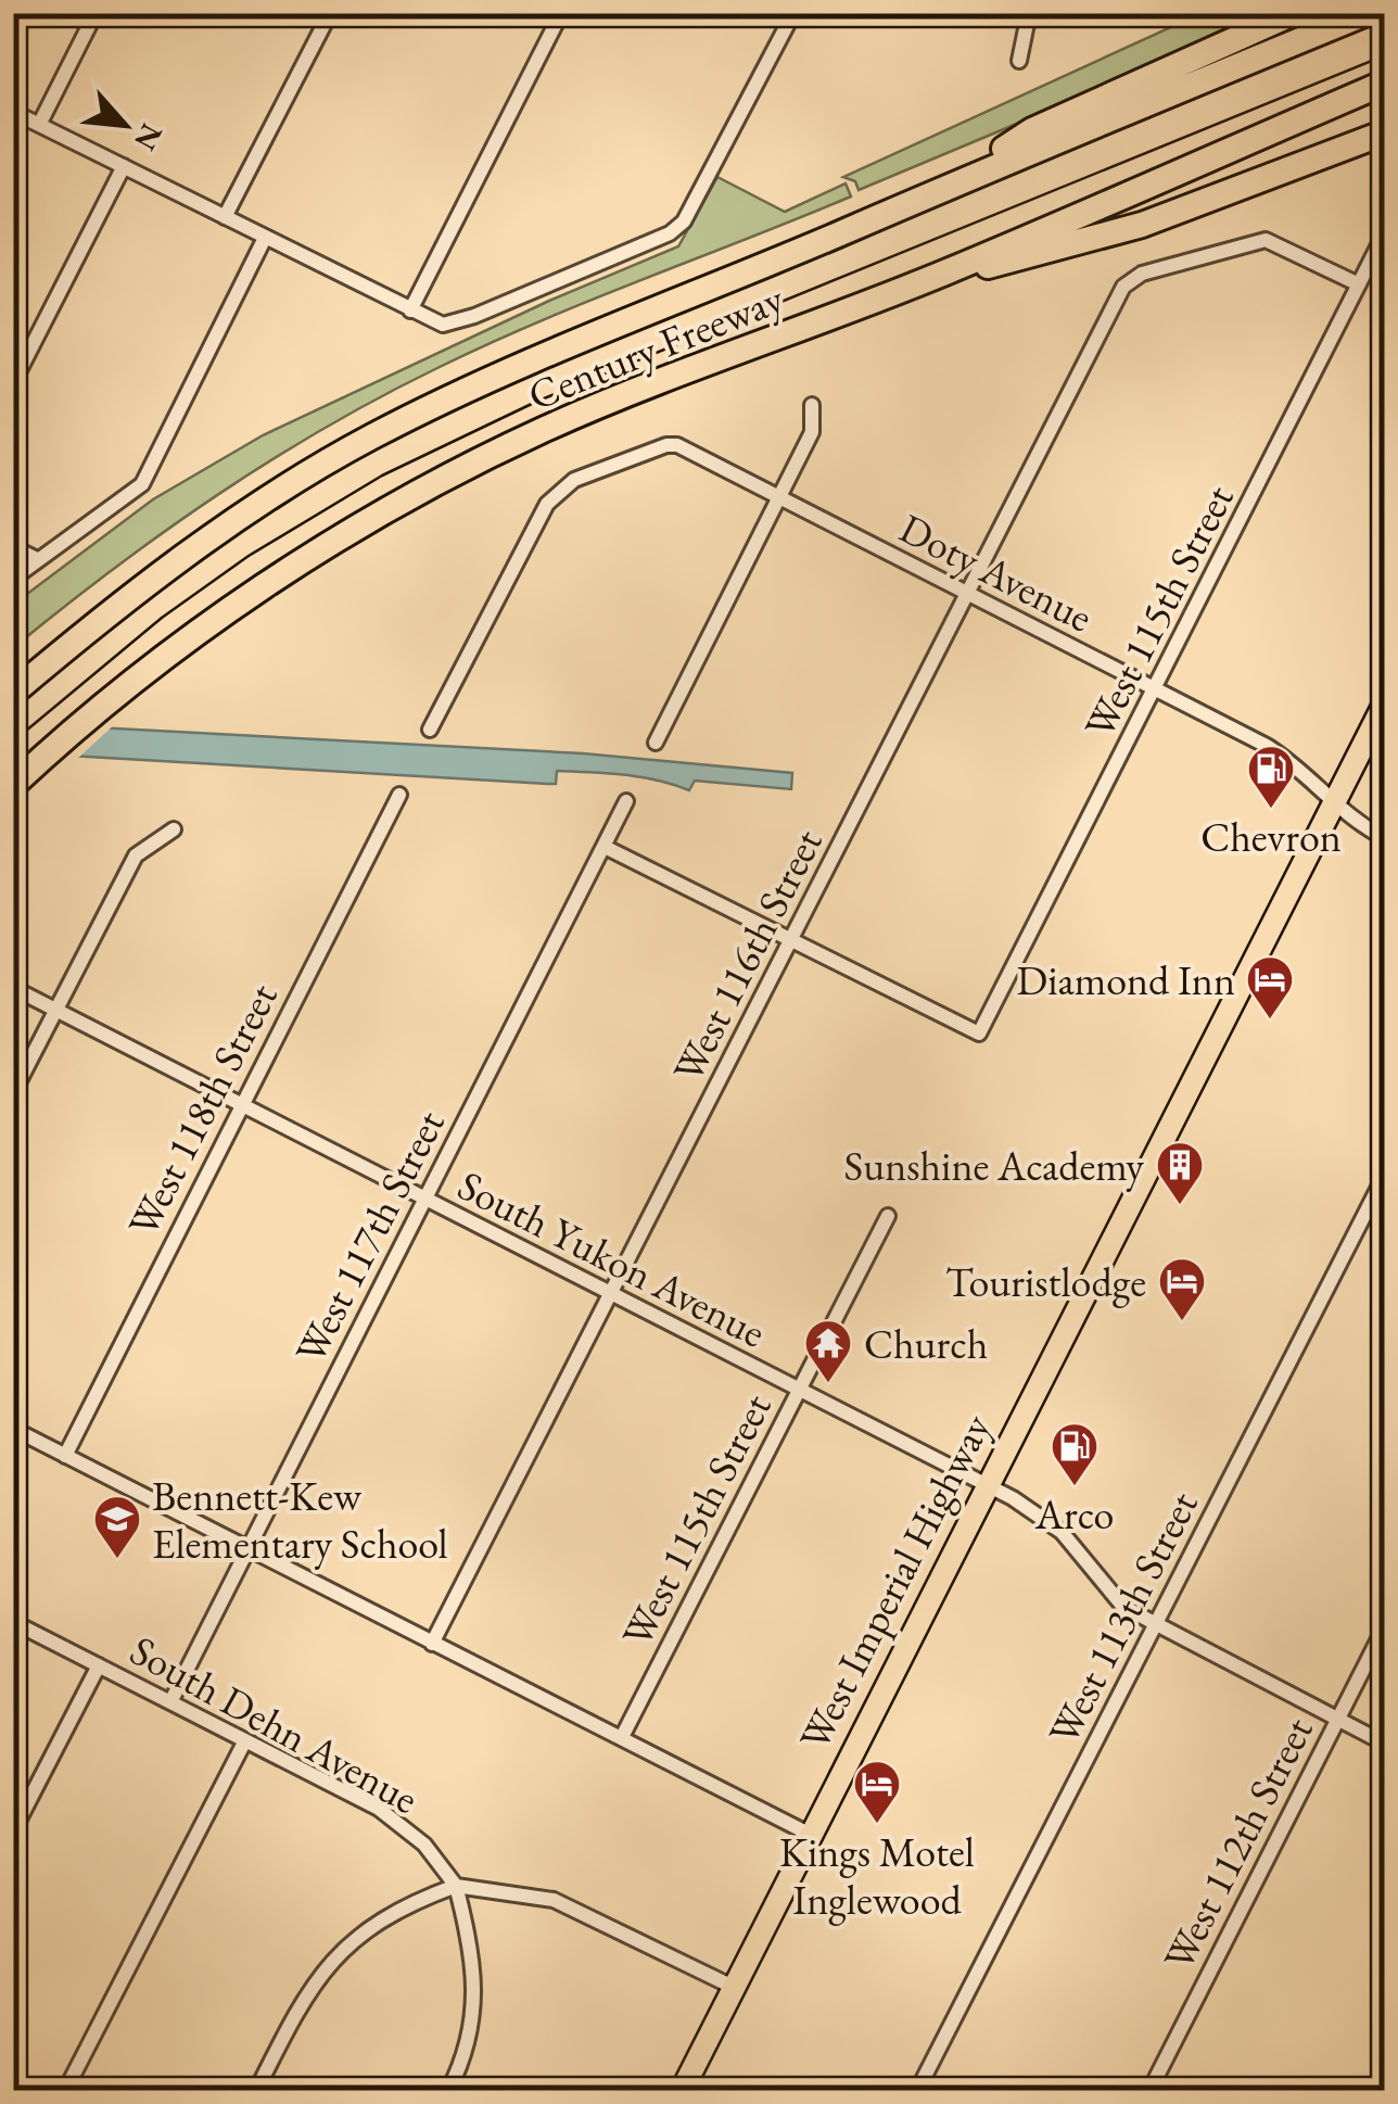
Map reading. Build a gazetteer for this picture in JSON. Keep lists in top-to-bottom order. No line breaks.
{"streets":{"highway":["Century Freeway"],"main road":["West Imperial Highway"],"street":["Doty Avenue","West 115th Street","West 116th Street","West 118th Street","West 117th Street","South Yukon Avenue","West 113th Street","South Dehn Avenue","West 112th Street"]},"crossings":[["Doty Avenue","West 115th Street"],["Doty Avenue","West 116th Street"],["Doty Avenue","West Imperial Highway"],["West 115th Street","West 116th Street"],["West 115th Street","South Yukon Avenue"],["West 116th Street","South Yukon Avenue"],["West 118th Street","South Yukon Avenue"],["West 117th Street","South Yukon Avenue"],["West 117th Street","South Dehn Avenue"],["South Yukon Avenue","West Imperial Highway"],["South Yukon Avenue","West 113th Street"],["South Yukon Avenue","West 112th Street"]],"places":{"fuel station":["Chevron","Arco"],"hotel":["Diamond Inn","Touristlodge","Kings Motel Inglewood"],"building":["Sunshine Academy"],"temple":["Church"],"school or university":["Bennett-Kew Elementary School"]},"north":"bottom right"}
